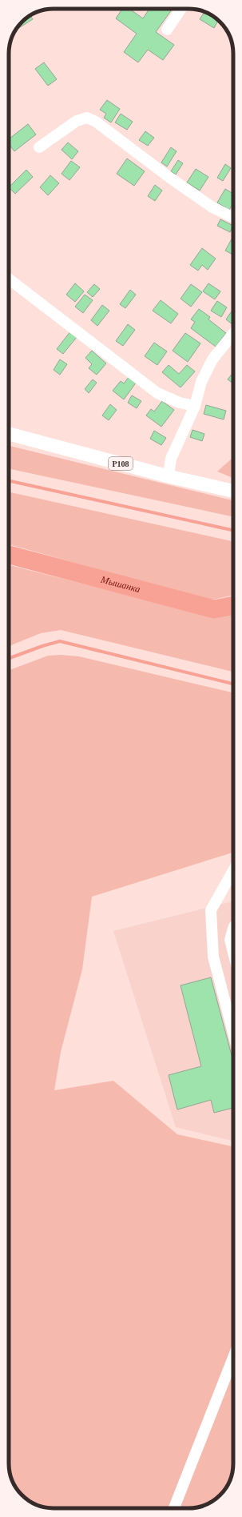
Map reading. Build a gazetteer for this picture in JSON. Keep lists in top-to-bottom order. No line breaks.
{"streets":{"main road":["Р108"]},"water":["Мышанка"]}
